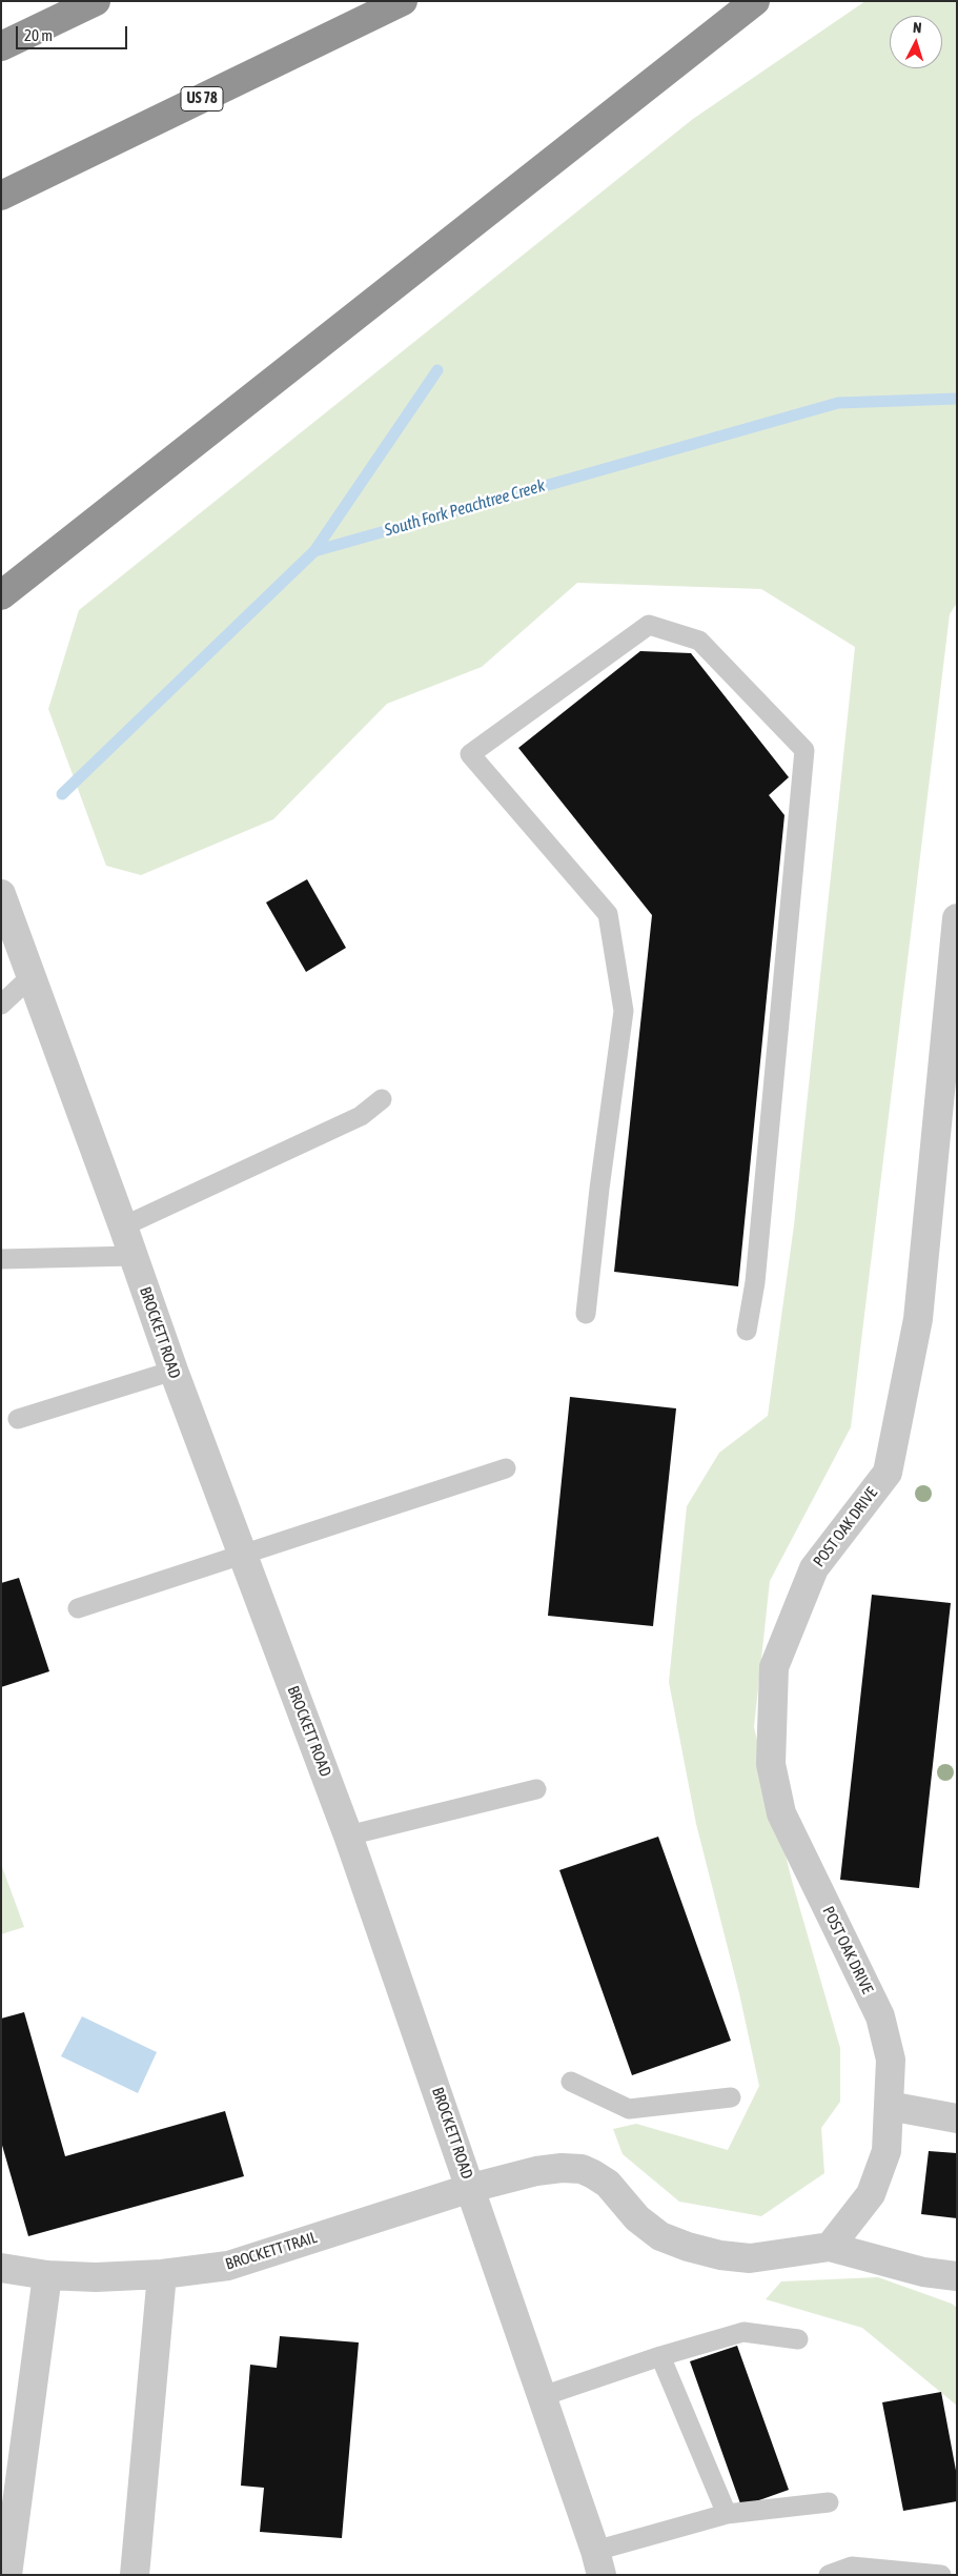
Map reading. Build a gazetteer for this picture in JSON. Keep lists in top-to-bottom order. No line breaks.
{"streets":{"highway":["US 78"],"street":["BROCKETT ROAD","POST OAK DRIVE","BROCKETT TRAIL"]},"crossings":[["BROCKETT ROAD","BROCKETT TRAIL"]],"water":["South Fork Peachtree Creek"],"scale_bar":"20 m","north":"top"}
